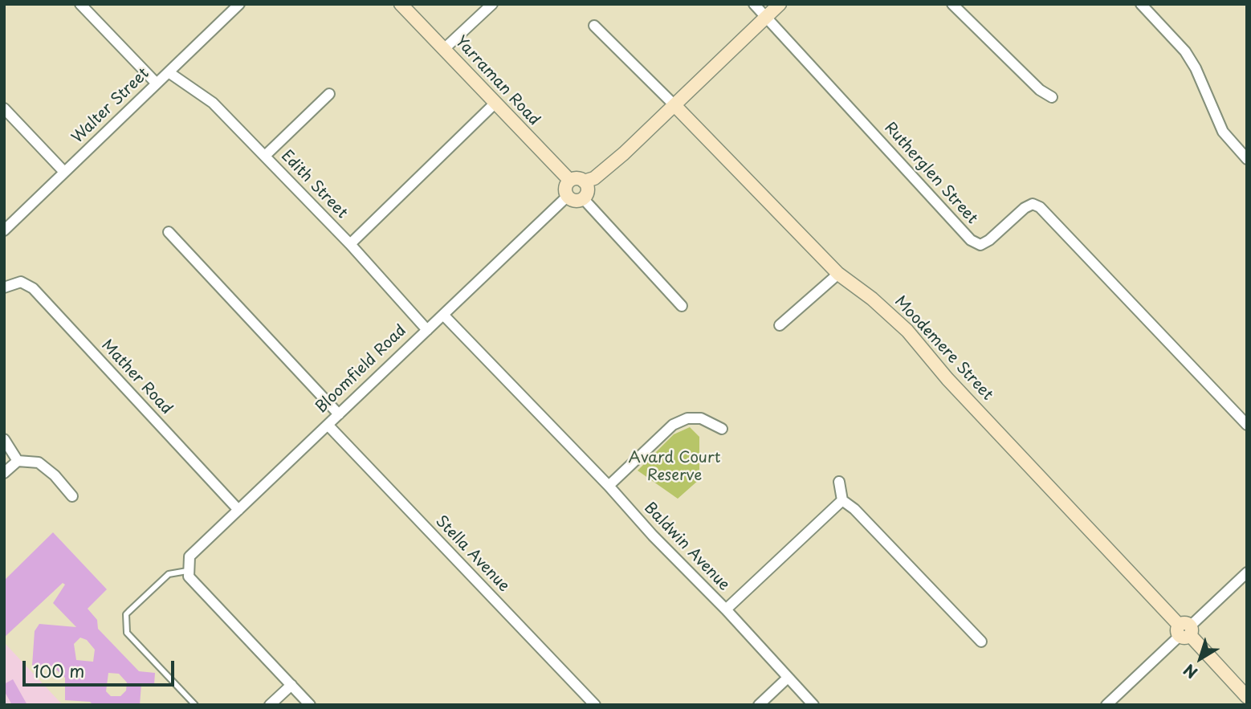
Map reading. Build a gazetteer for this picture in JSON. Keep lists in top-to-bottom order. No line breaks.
{"streets":{"street":["Yarraman Road","Walter Street","Rutherglen Street","Edith Street","Moodemere Street","Bloomfield Road","Mather Road","Baldwin Avenue","Stella Avenue"]},"crossings":[["Yarraman Road","Bloomfield Road"],["Walter Street","Edith Street"],["Edith Street","Bloomfield Road"],["Bloomfield Road","Mather Road"],["Bloomfield Road","Baldwin Avenue"],["Bloomfield Road","Stella Avenue"]],"parks":["Avard Court Reserve"],"scale_bar":"100 m","north":"bottom left"}
